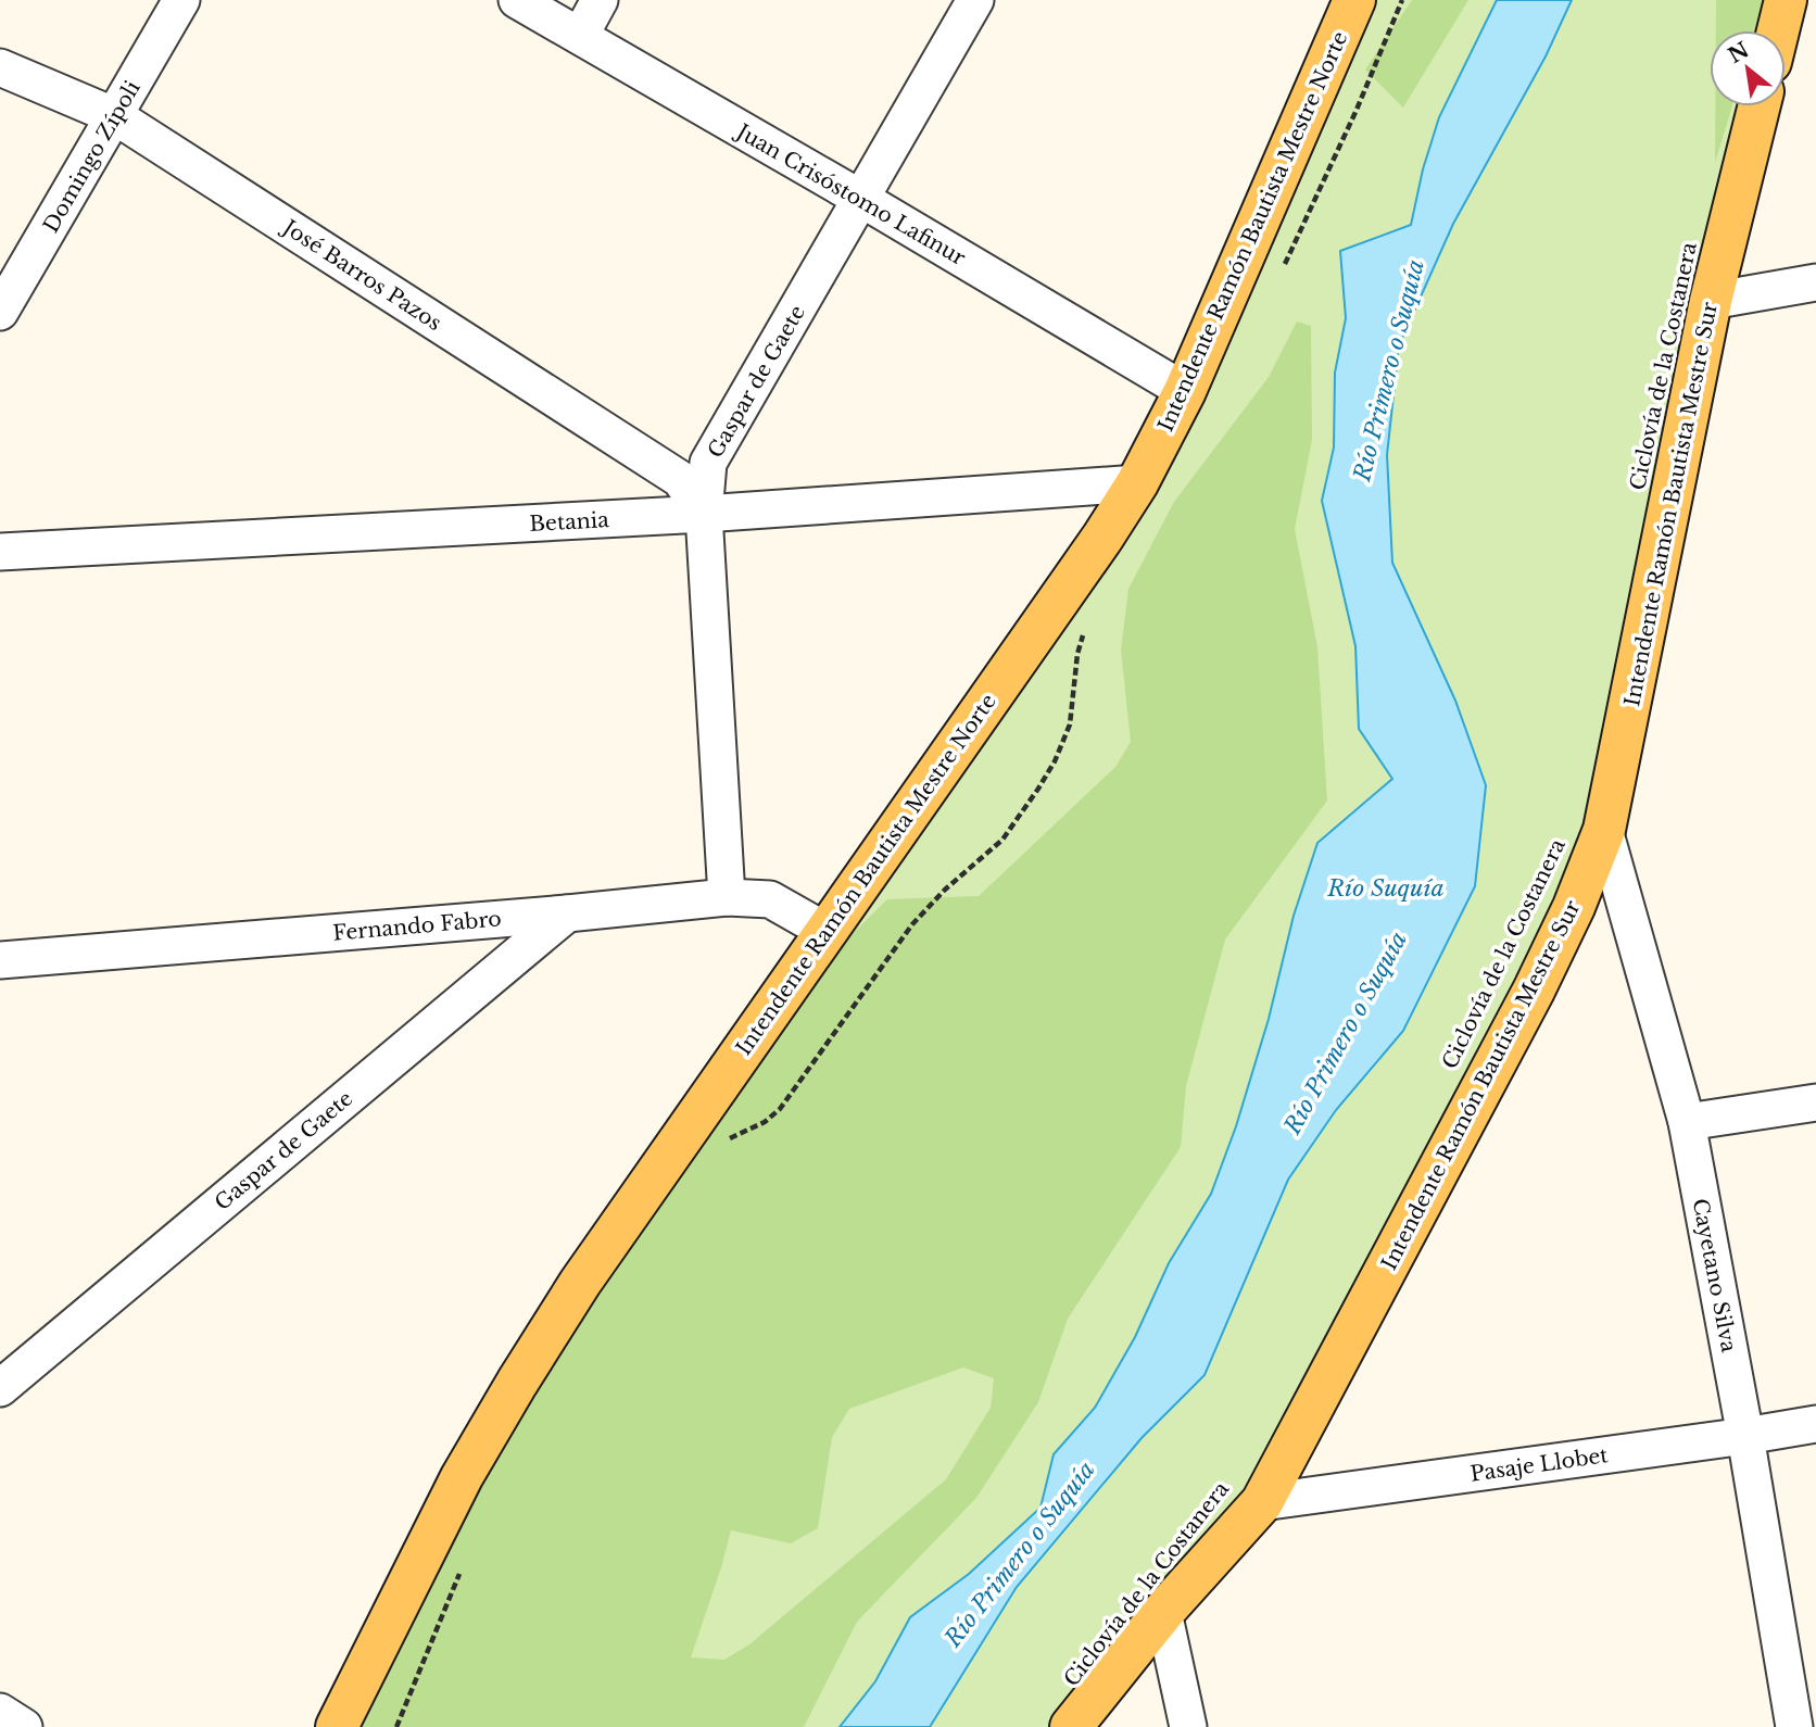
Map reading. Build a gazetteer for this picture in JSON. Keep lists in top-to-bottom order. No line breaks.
{"streets":{"main road":["Intendente Ramón Bautista Mestre Norte","Intendente Ramón Bautista Mestre Sur"],"street":["Domingo Zípoli","Juan Crisóstomo Lafinur","José Barros Pazos","Gaspar de Gaete","Betania","Fernando Fabro","Cayetano Silva","Pasaje Llobet"]},"crossings":[["Domingo Zípoli","José Barros Pazos"],["Juan Crisóstomo Lafinur","Intendente Ramón Bautista Mestre Norte"],["Juan Crisóstomo Lafinur","Gaspar de Gaete"],["Intendente Ramón Bautista Mestre Norte","Betania"],["Intendente Ramón Bautista Mestre Norte","Fernando Fabro"],["José Barros Pazos","Gaspar de Gaete"],["José Barros Pazos","Betania"],["Gaspar de Gaete","Betania"],["Gaspar de Gaete","Fernando Fabro"],["Intendente Ramón Bautista Mestre Sur","Cayetano Silva"],["Intendente Ramón Bautista Mestre Sur","Pasaje Llobet"],["Cayetano Silva","Pasaje Llobet"]],"water":["Río Primero o Suquía","Río Suquía"],"north":"top left"}
